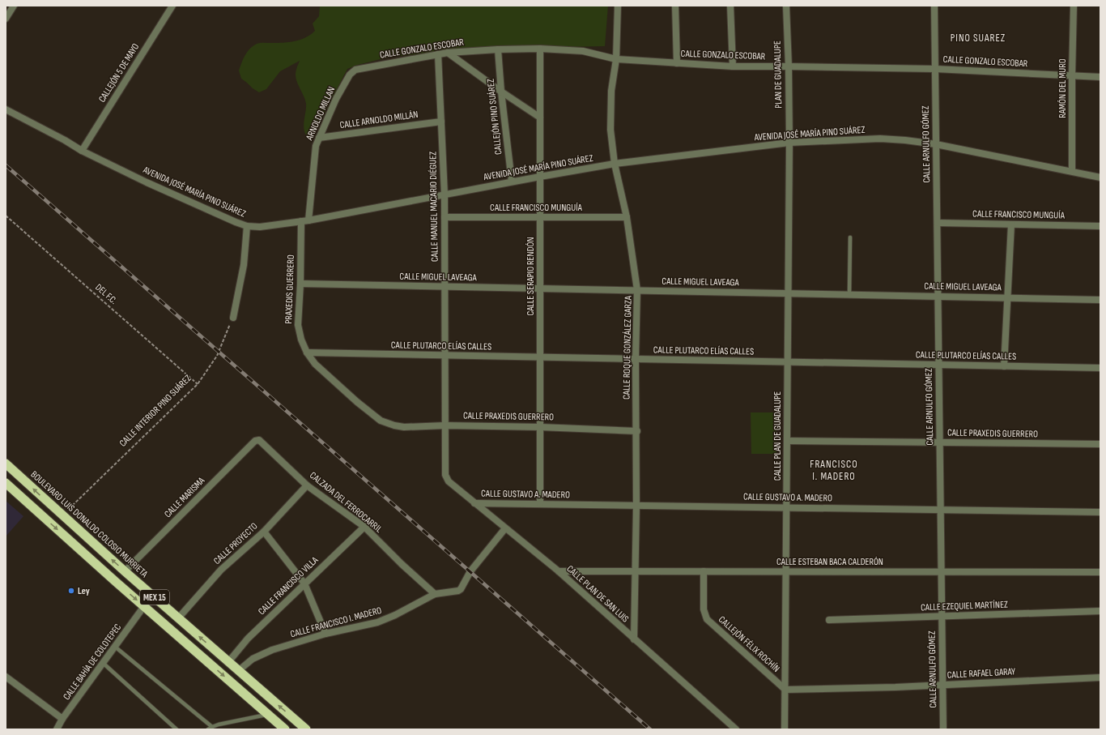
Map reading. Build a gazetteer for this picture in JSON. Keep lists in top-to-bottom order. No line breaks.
{"streets":{"highway":["BOULEVARD LUIS DONALDO COLOSIO MURRIETA","MEX 15"],"street":["CALLE GONZALO ESCOBAR","CALLEJÓN 5 DE MAYO","PLAN DE GUADALUPE","RAMÓN DEL MURO","ARNOLDO MILLAN","CALLEJÓN PINO SUÁREZ","CALLE ARNOLDO MILLÁN","AVENIDA JOSÉ MARÍA PINO SUÁREZ","CALLE ARNULFO GÓMEZ","CALLE MANUEL MACARIO DIÉGUEZ","CALLE FRANCISCO MUNGUÍA","CALLE SERAPIO RENDÓN","CALLE MIGUEL LAVEAGA","PRAXEDIS GUERRERO","CALLE PLUTARCO ELÍAS CALLES","CALLE ROQUE GONZÁLEZ GARZA","CALLE PRAXEDIS GUERRERO","CALLE PLAN DE GUADALUPE","CALLE GUSTAVO A. MADERO","CALLE MARISMA","CALZADA DEL FERROCARRIL","CALLE PROYECTO","CALLE ESTEBAN BACA CALDERÓN","CALLE FRANCISCO VILLA","CALLE PLAN DE SAN LUIS","CALLE EZEQUIEL MARTÍNEZ","CALLE FRANCISCO I. MADERO","CALLEJÓN FÉLIX ROCHÍN","CALLE BAHÍA DE COLOTEPEC","CALLE RAFAEL GARAY"],"path":["DEL F.C.","CALLE INTERIOR PINO SUÁREZ"]},"crossings":[["CALLE GONZALO ESCOBAR","PLAN DE GUADALUPE"],["CALLE GONZALO ESCOBAR","RAMÓN DEL MURO"],["CALLE GONZALO ESCOBAR","ARNOLDO MILLAN"],["CALLE GONZALO ESCOBAR","CALLEJÓN PINO SUÁREZ"],["CALLE GONZALO ESCOBAR","CALLE ARNULFO GÓMEZ"],["CALLE GONZALO ESCOBAR","CALLE MANUEL MACARIO DIÉGUEZ"],["CALLE GONZALO ESCOBAR","CALLE SERAPIO RENDÓN"],["CALLE GONZALO ESCOBAR","CALLE ROQUE GONZÁLEZ GARZA"],["CALLEJÓN 5 DE MAYO","AVENIDA JOSÉ MARÍA PINO SUÁREZ"],["PLAN DE GUADALUPE","AVENIDA JOSÉ MARÍA PINO SUÁREZ"],["PLAN DE GUADALUPE","CALLE PLAN DE GUADALUPE"],["RAMÓN DEL MURO","AVENIDA JOSÉ MARÍA PINO SUÁREZ"],["ARNOLDO MILLAN","CALLE ARNOLDO MILLÁN"],["ARNOLDO MILLAN","AVENIDA JOSÉ MARÍA PINO SUÁREZ"],["CALLEJÓN PINO SUÁREZ","AVENIDA JOSÉ MARÍA PINO SUÁREZ"],["CALLE ARNOLDO MILLÁN","CALLE MANUEL MACARIO DIÉGUEZ"],["AVENIDA JOSÉ MARÍA PINO SUÁREZ","CALLE ARNULFO GÓMEZ"],["AVENIDA JOSÉ MARÍA PINO SUÁREZ","CALLE MANUEL MACARIO DIÉGUEZ"],["AVENIDA JOSÉ MARÍA PINO SUÁREZ","CALLE SERAPIO RENDÓN"],["AVENIDA JOSÉ MARÍA PINO SUÁREZ","PRAXEDIS GUERRERO"],["AVENIDA JOSÉ MARÍA PINO SUÁREZ","CALLE ROQUE GONZÁLEZ GARZA"],["AVENIDA JOSÉ MARÍA PINO SUÁREZ","CALLE PLAN DE GUADALUPE"],["CALLE ARNULFO GÓMEZ","CALLE FRANCISCO MUNGUÍA"],["CALLE ARNULFO GÓMEZ","CALLE MIGUEL LAVEAGA"],["CALLE ARNULFO GÓMEZ","CALLE PLUTARCO ELÍAS CALLES"],["CALLE ARNULFO GÓMEZ","CALLE PRAXEDIS GUERRERO"],["CALLE ARNULFO GÓMEZ","CALLE GUSTAVO A. MADERO"],["CALLE ARNULFO GÓMEZ","CALLE ESTEBAN BACA CALDERÓN"],["CALLE ARNULFO GÓMEZ","CALLE EZEQUIEL MARTÍNEZ"],["CALLE ARNULFO GÓMEZ","CALLE RAFAEL GARAY"],["CALLE MANUEL MACARIO DIÉGUEZ","CALLE FRANCISCO MUNGUÍA"],["CALLE MANUEL MACARIO DIÉGUEZ","CALLE MIGUEL LAVEAGA"],["CALLE MANUEL MACARIO DIÉGUEZ","CALLE PLUTARCO ELÍAS CALLES"],["CALLE MANUEL MACARIO DIÉGUEZ","CALLE PRAXEDIS GUERRERO"],["CALLE MANUEL MACARIO DIÉGUEZ","CALLE PLAN DE SAN LUIS"],["CALLE FRANCISCO MUNGUÍA","CALLE SERAPIO RENDÓN"],["CALLE FRANCISCO MUNGUÍA","CALLE ROQUE GONZÁLEZ GARZA"],["CALLE SERAPIO RENDÓN","CALLE MIGUEL LAVEAGA"],["CALLE SERAPIO RENDÓN","CALLE PLUTARCO ELÍAS CALLES"],["CALLE SERAPIO RENDÓN","CALLE PRAXEDIS GUERRERO"],["CALLE SERAPIO RENDÓN","CALLE GUSTAVO A. MADERO"],["CALLE MIGUEL LAVEAGA","PRAXEDIS GUERRERO"],["CALLE MIGUEL LAVEAGA","CALLE ROQUE GONZÁLEZ GARZA"],["CALLE MIGUEL LAVEAGA","CALLE PLAN DE GUADALUPE"],["PRAXEDIS GUERRERO","CALLE PLUTARCO ELÍAS CALLES"],["PRAXEDIS GUERRERO","CALLE PRAXEDIS GUERRERO"],["DEL F.C.","CALLE INTERIOR PINO SUÁREZ"],["CALLE PLUTARCO ELÍAS CALLES","CALLE ROQUE GONZÁLEZ GARZA"],["CALLE PLUTARCO ELÍAS CALLES","CALLE PLAN DE GUADALUPE"],["CALLE ROQUE GONZÁLEZ GARZA","CALLE PRAXEDIS GUERRERO"],["CALLE ROQUE GONZÁLEZ GARZA","CALLE GUSTAVO A. MADERO"],["CALLE ROQUE GONZÁLEZ GARZA","CALLE ESTEBAN BACA CALDERÓN"],["CALLE ROQUE GONZÁLEZ GARZA","CALLE PLAN DE SAN LUIS"],["CALLE INTERIOR PINO SUÁREZ","BOULEVARD LUIS DONALDO COLOSIO MURRIETA"],["CALLE PRAXEDIS GUERRERO","CALLE PLAN DE GUADALUPE"],["CALLE PLAN DE GUADALUPE","CALLE GUSTAVO A. MADERO"],["CALLE PLAN DE GUADALUPE","CALLE ESTEBAN BACA CALDERÓN"],["CALLE PLAN DE GUADALUPE","CALLEJÓN FÉLIX ROCHÍN"],["CALLE PLAN DE GUADALUPE","CALLE RAFAEL GARAY"],["CALLE GUSTAVO A. MADERO","CALLE PLAN DE SAN LUIS"],["CALLE MARISMA","CALZADA DEL FERROCARRIL"],["CALLE MARISMA","BOULEVARD LUIS DONALDO COLOSIO MURRIETA"],["CALZADA DEL FERROCARRIL","CALLE PROYECTO"],["CALZADA DEL FERROCARRIL","CALLE FRANCISCO VILLA"],["CALZADA DEL FERROCARRIL","CALLE FRANCISCO I. MADERO"],["BOULEVARD LUIS DONALDO COLOSIO MURRIETA","CALLE PROYECTO"],["BOULEVARD LUIS DONALDO COLOSIO MURRIETA","CALLE FRANCISCO VILLA"],["BOULEVARD LUIS DONALDO COLOSIO MURRIETA","CALLE FRANCISCO I. MADERO"],["CALLE ESTEBAN BACA CALDERÓN","CALLE PLAN DE SAN LUIS"],["CALLE ESTEBAN BACA CALDERÓN","CALLEJÓN FÉLIX ROCHÍN"],["CALLE PLAN DE SAN LUIS","CALLE FRANCISCO I. MADERO"],["MEX 15","CALLE BAHÍA DE COLOTEPEC"],["CALLEJÓN FÉLIX ROCHÍN","CALLE RAFAEL GARAY"]],"districts":["PINO SUAREZ","FRANCISCO I. MADERO"],"places":["Ley"]}
